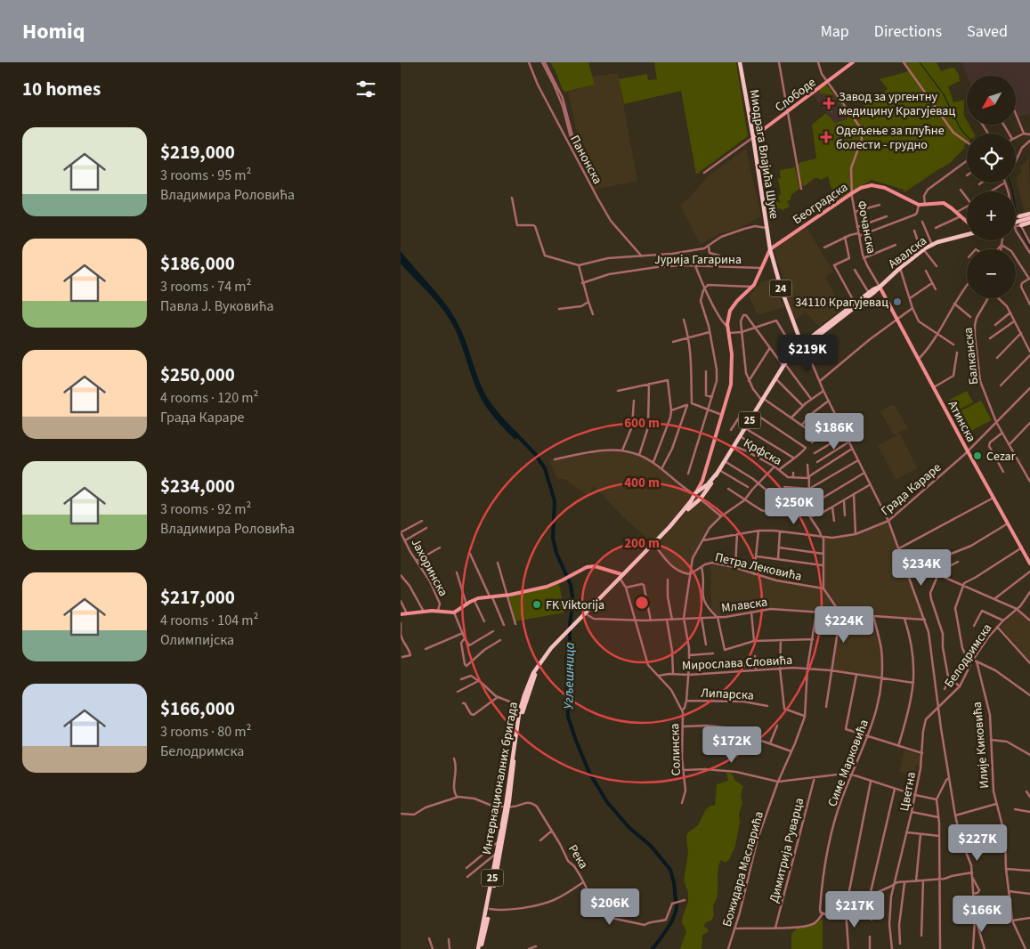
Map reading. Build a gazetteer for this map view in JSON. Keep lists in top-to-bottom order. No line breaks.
{"streets":{"main road":["Миодрага Влајића Шуке","Авалска","24","25","Интернационалних бригада"],"street":["Слободе","Панонска","Београдска","Фочанска","Јурија Гагарина","Балканска","Атинска","Крфска","Града Караре","Петра Лековића","Јахоринска","Млавска","Белодримска","Мирослава Словића","Липарска","Илије Киковића","Солинска","Симе Марковића","Цветна","Димитрија Руварца","Река","Божидара Масларића"]},"crossings":[["Слободе","Миодрага Влајића Шуке"],["Слободе","Фочанска"],["Миодрага Влајића Шуке","Београдска"],["Миодрага Влајића Шуке","24"],["Београдска","Фочанска"],["Београдска","24"],["Фочанска","Авалска"],["Фочанска","Атинска"],["Авалска","24"],["Авалска","25"],["Авалска","Атинска"],["Авалска","Крфска"],["Балканска","Града Караре"],["25","Интернационалних бригада"],["Атинска","Града Караре"],["Млавска","Мирослава Словића"],["Млавска","Солинска"],["Млавска","Симе Марковића"],["Млавска","Интернационалних бригада"],["Млавска","Божидара Масларића"],["Белодримска","Цветна"],["Мирослава Словића","Симе Марковића"],["Мирослава Словића","Божидара Масларића"],["Солинска","Интернационалних бригада"],["Интернационалних бригада","Река"]],"water":["Угљешница"],"places":{"health":["Завод за ургентну медицину Крагујевац","Одељење за плућне болести - грудно"],"other":["34110 Крагујевац","Cezar","FK Viktorija"]},"north":"bottom left","page":{"header":"Homiq","nav":["Map","Directions","Saved"],"heading":"10 homes","map_buttons":["+","−"],"list":[{"name":"$219,000","note":"3 rooms · 95 m² · Владимира Роловића"},{"name":"$186,000","note":"3 rooms · 74 m² · Павла Ј. Вуковића"},{"name":"$250,000","note":"4 rooms · 120 m² · Града Караре"},{"name":"$234,000","note":"3 rooms · 92 m² · Владимира Роловића"},{"name":"$217,000","note":"4 rooms · 104 m² · Олимпијска"},{"name":"$166,000","note":"3 rooms · 80 m² · Белодримска"}],"price":["$219K","$186K","$250K","$234K","$224K","$172K","$227K","$206K","$217K","$166K"]},"rings":["600 m","400 m","200 m"]}
